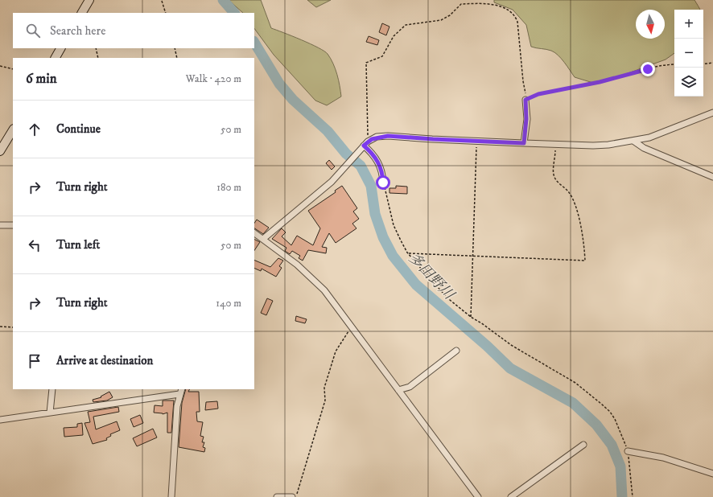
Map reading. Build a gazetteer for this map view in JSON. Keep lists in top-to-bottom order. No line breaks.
{"water":["多田野川"],"north":"bottom","page":{"map_buttons":["+","−"],"search":"Search here","heading":["6 min","Walk · 420 m"],"list":[["Continue","50 m"],["Turn right","180 m"],["Turn left","50 m"],["Turn right","140 m"],"Arrive at destination"]}}
